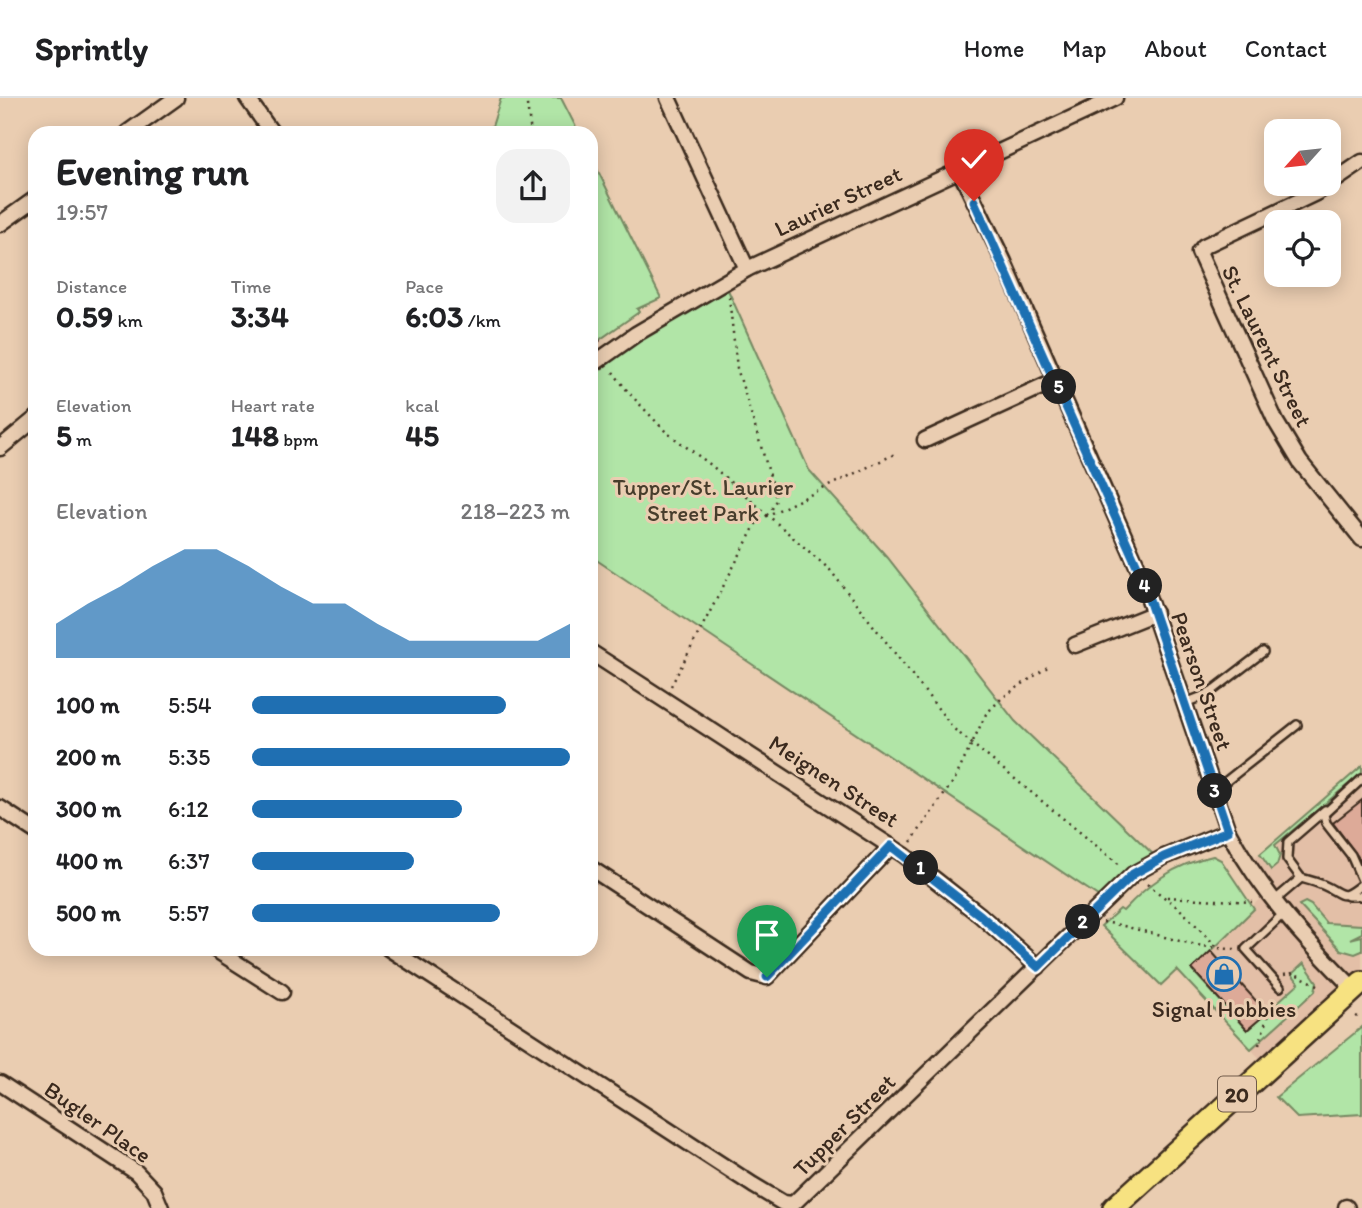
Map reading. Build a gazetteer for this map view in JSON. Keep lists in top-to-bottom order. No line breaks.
{"streets":{"main road":["20"],"street":["Laurier Street","St. Laurent Street","Pearson Street","Meignen Street","Bugler Place","Tupper Street"]},"crossings":[["Laurier Street","Pearson Street"],["Pearson Street","20"],["Pearson Street","Tupper Street"],["Meignen Street","Tupper Street"]],"parks":["Tupper/St. Laurier Street Park"],"places":{"shop":["Signal Hobbies"]},"north":"bottom left","page":{"header":"Sprintly","nav":["Home","Map","About","Contact"],"heading":["Evening run","19:57"],"stats":[["Distance","0.59 km"],["Time","3:34"],["Pace","6:03 /km"],["Elevation","5 m"],["Heart rate","148 bpm"],["kcal","45"]],"pins":["5","4","3","1","2"],"chart":["Elevation","218–223 m"],"list":[{"name":"100 m","note":"5:54"},{"name":"200 m","note":"5:35"},{"name":"300 m","note":"6:12"},{"name":"400 m","note":"6:37"},{"name":"500 m","note":"5:57"}]}}
